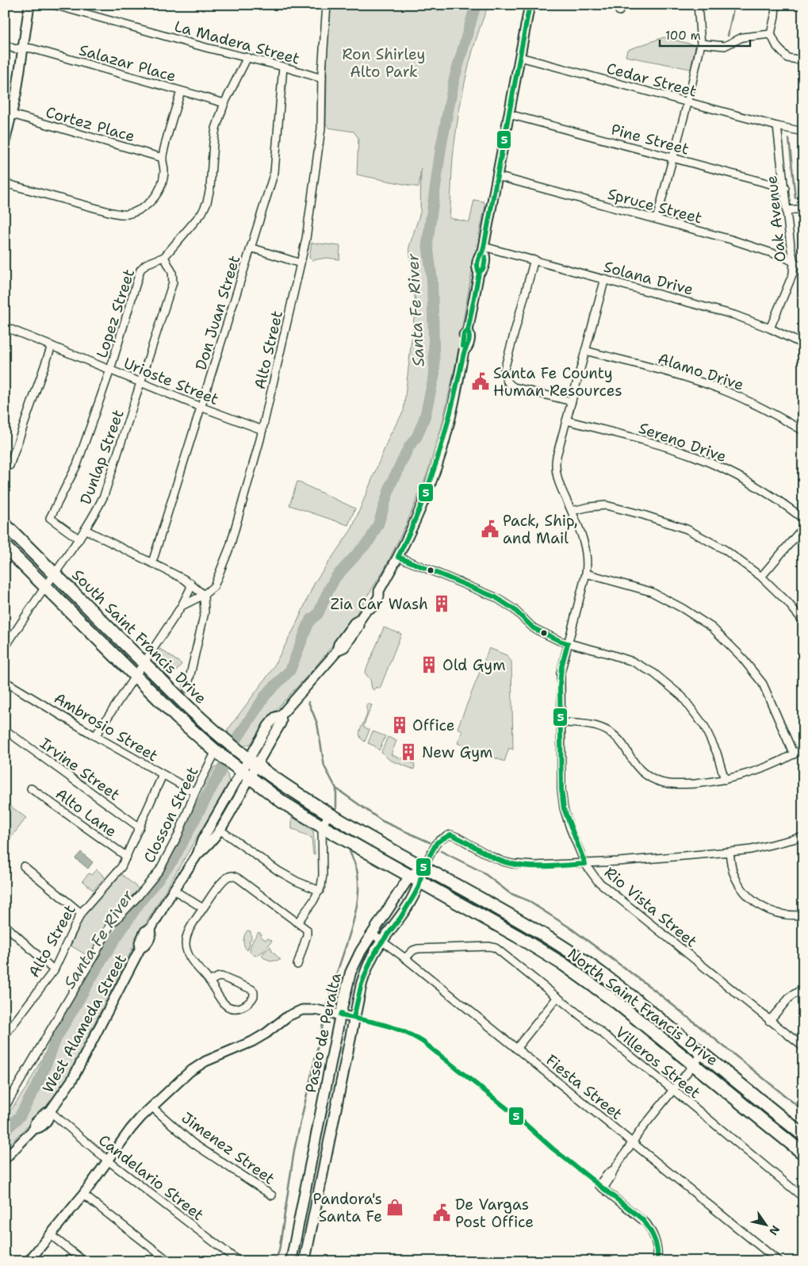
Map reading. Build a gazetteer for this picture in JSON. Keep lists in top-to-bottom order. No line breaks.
{"streets":{"highway":["South Saint Francis Drive","North Saint Francis Drive"],"main road":["Paseo de Peralta"],"street":["La Madera Street","Salazar Place","Cedar Street","Cortez Place","Pine Street","Spruce Street","Oak Avenue","Solana Drive","Don Juan Street","Lopez Street","Alto Street","Alamo Drive","Urioste Street","Sereno Drive","Dunlap Street","Ambrosio Street","Irvine Street","Alto Lane","Closson Street","Rio Vista Street","West Alameda Street","Villeros Street","Fiesta Street","Jimenez Street","Candelario Street"]},"crossings":[["La Madera Street","Don Juan Street"],["La Madera Street","Lopez Street"],["La Madera Street","Alto Street"],["Salazar Place","Lopez Street"],["Cedar Street","Oak Avenue"],["Cedar Street","West Alameda Street"],["Pine Street","Oak Avenue"],["Pine Street","West Alameda Street"],["Spruce Street","Oak Avenue"],["Spruce Street","West Alameda Street"],["Oak Avenue","Solana Drive"],["Solana Drive","Rio Vista Street"],["Solana Drive","West Alameda Street"],["Don Juan Street","Urioste Street"],["Lopez Street","Urioste Street"],["Lopez Street","Dunlap Street"],["Alto Street","Urioste Street"],["Alto Street","Ambrosio Street"],["Alto Street","Irvine Street"],["Alto Street","Alto Lane"],["Alamo Drive","Rio Vista Street"],["Urioste Street","Dunlap Street"],["Sereno Drive","Rio Vista Street"],["Dunlap Street","South Saint Francis Drive"],["South Saint Francis Drive","Closson Street"],["South Saint Francis Drive","North Saint Francis Drive"],["South Saint Francis Drive","West Alameda Street"],["Ambrosio Street","Closson Street"],["North Saint Francis Drive","West Alameda Street"],["North Saint Francis Drive","Paseo de Peralta"],["West Alameda Street","Candelario Street"],["Paseo de Peralta","Fiesta Street"],["Villeros Street","Fiesta Street"]],"water":["Santa Fe River"],"parks":["Ron Shirley Alto Park"],"places":{"public building":["Santa Fe County Human Resources","Pack, Ship, and Mail","De Vargas Post Office"],"building":["Zia Car Wash","Old Gym","Office","New Gym"],"shop":["Pandora's Santa Fe"]},"lines":["transit line 5"],"scale_bar":"100 m","north":"bottom right"}
